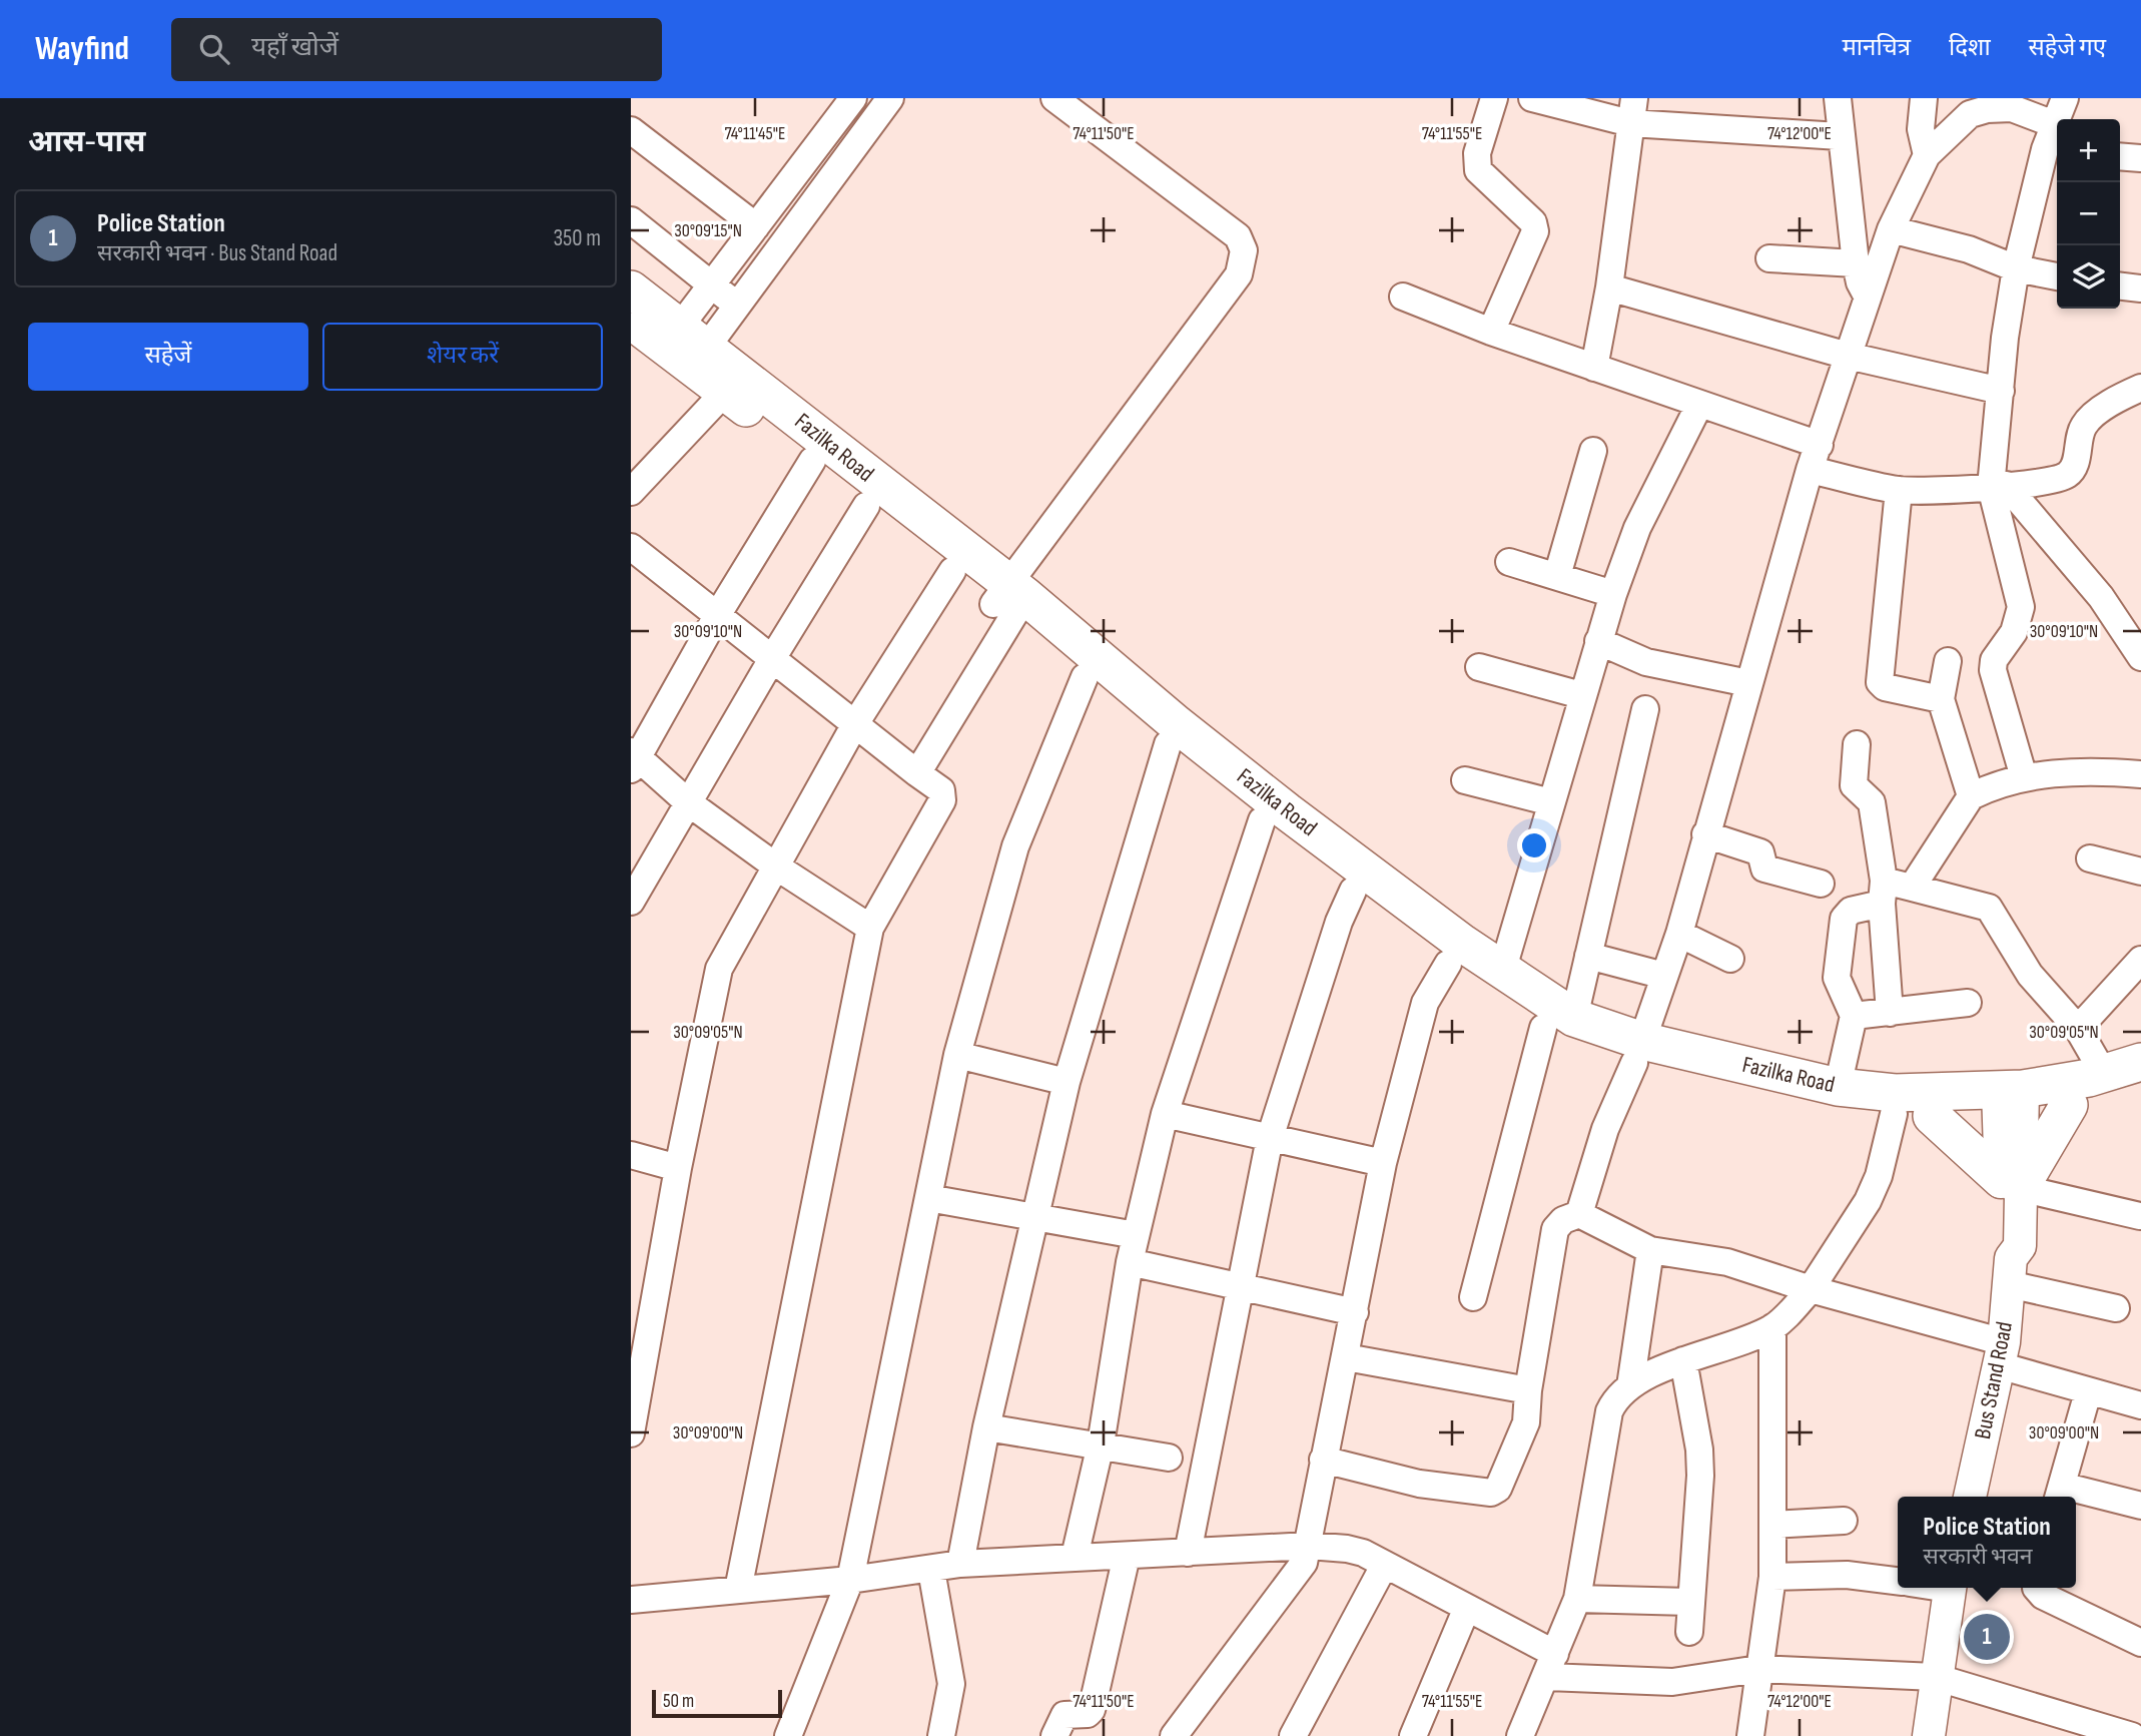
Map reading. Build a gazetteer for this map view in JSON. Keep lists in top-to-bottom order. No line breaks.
{"streets":{"highway":["Fazilka Road"],"main road":["Bus Stand Road"]},"crossings":[["Fazilka Road","Bus Stand Road"]],"scale_bar":"50 m","page":{"header":"Wayfind","search":"यहाँ खोजें","nav":["मानचित्र","दिशा","सहेजे गए"],"heading":"आस-पास","map_buttons":["+","−"],"list":[{"mark":"1","name":"Police Station","note":"सरकारी भवन · Bus Stand Road","value":"350 m"}],"buttons":["सहेजें","शेयर करें"],"popup":["Police Station","सरकारी भवन"],"pins":"1","scale":"50 m"},"coordinates":["74°11'45\"E","74°11'50\"E","74°11'55\"E","74°12'00\"E","30°09'15\"N","30°09'10\"N","30°09'05\"N","30°09'00\"N"]}
